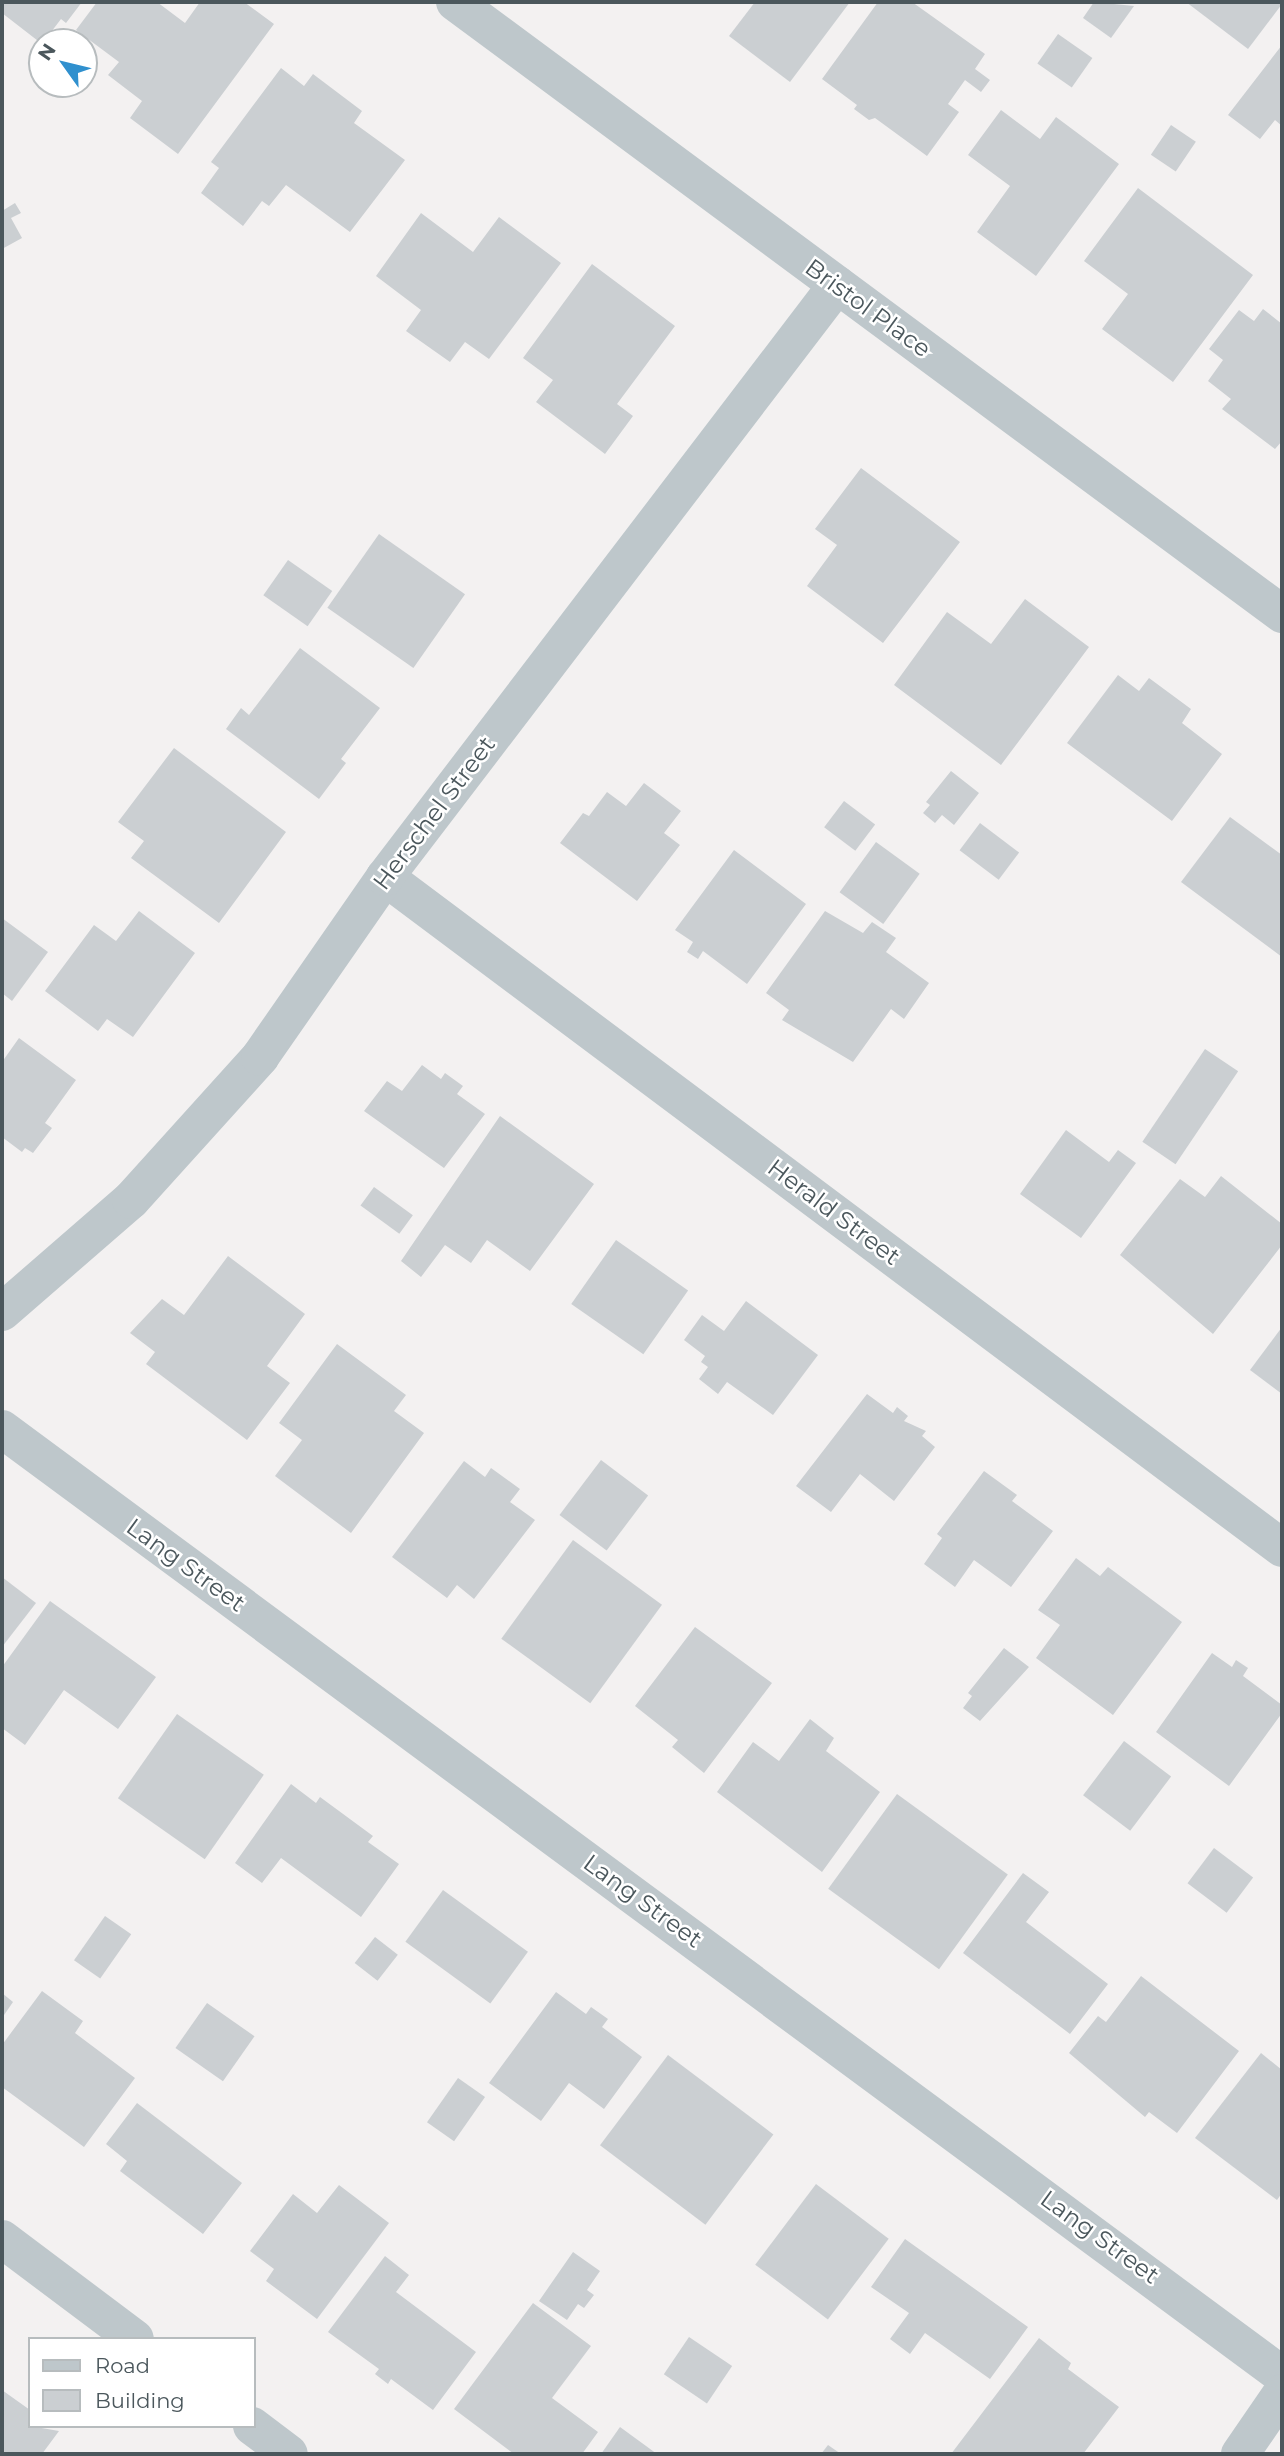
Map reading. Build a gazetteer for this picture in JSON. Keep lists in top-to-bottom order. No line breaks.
{"streets":{"street":["Bristol Place","Herschel Street","Herald Street","Lang Street"]},"crossings":[["Bristol Place","Herschel Street"],["Herschel Street","Herald Street"]],"legend":["Road","Building"],"north":"top left"}
